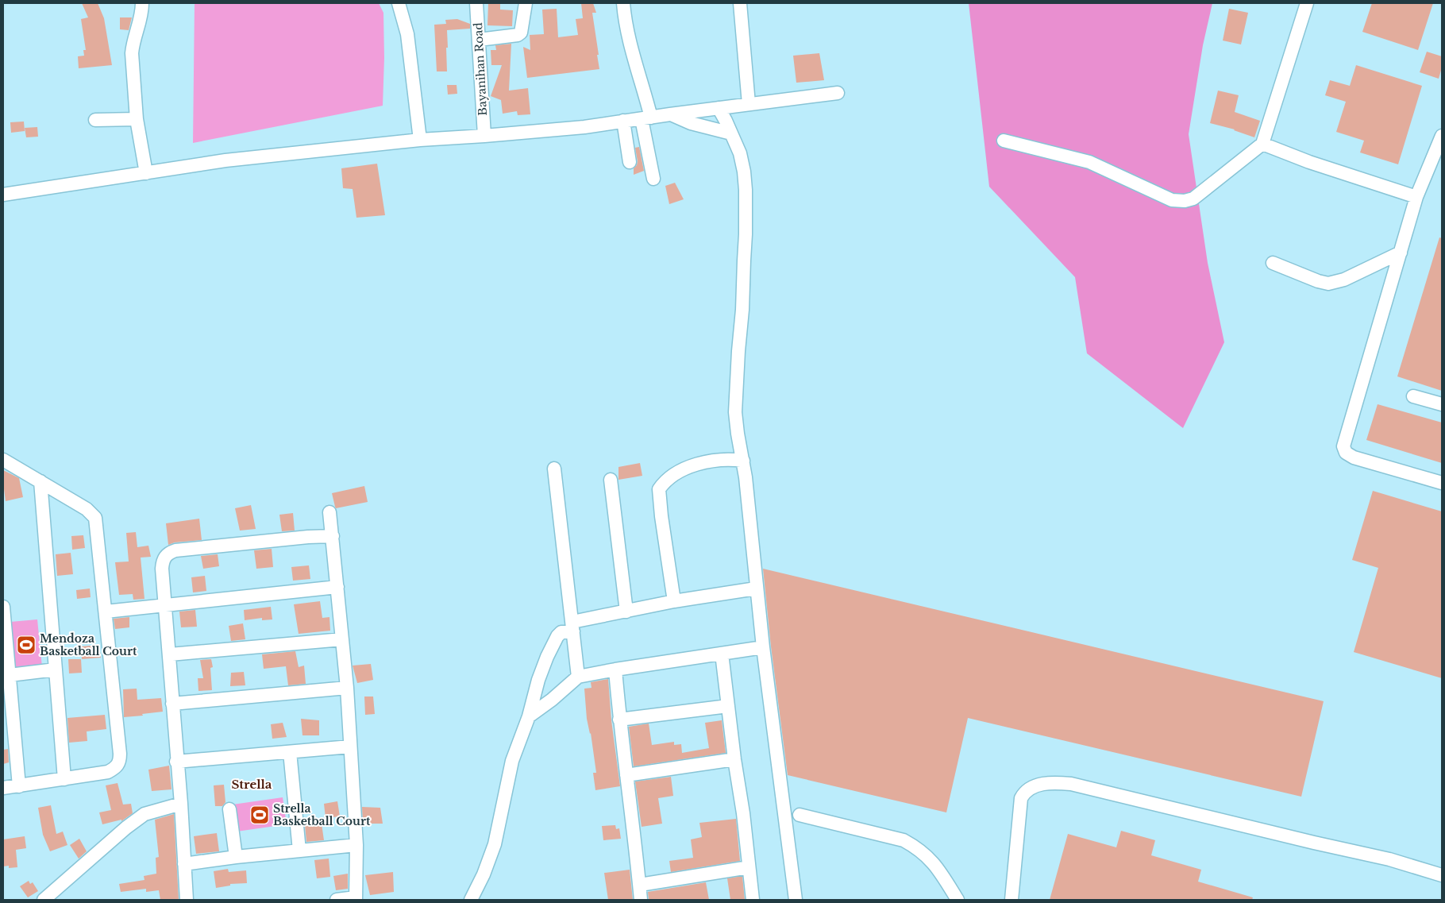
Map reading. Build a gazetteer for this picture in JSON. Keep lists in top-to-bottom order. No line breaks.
{"streets":{"street":["Bayanihan Road"]},"districts":["Strella"],"places":{"sports":["Mendoza Basketball Court","Strella Basketball Court"]}}
